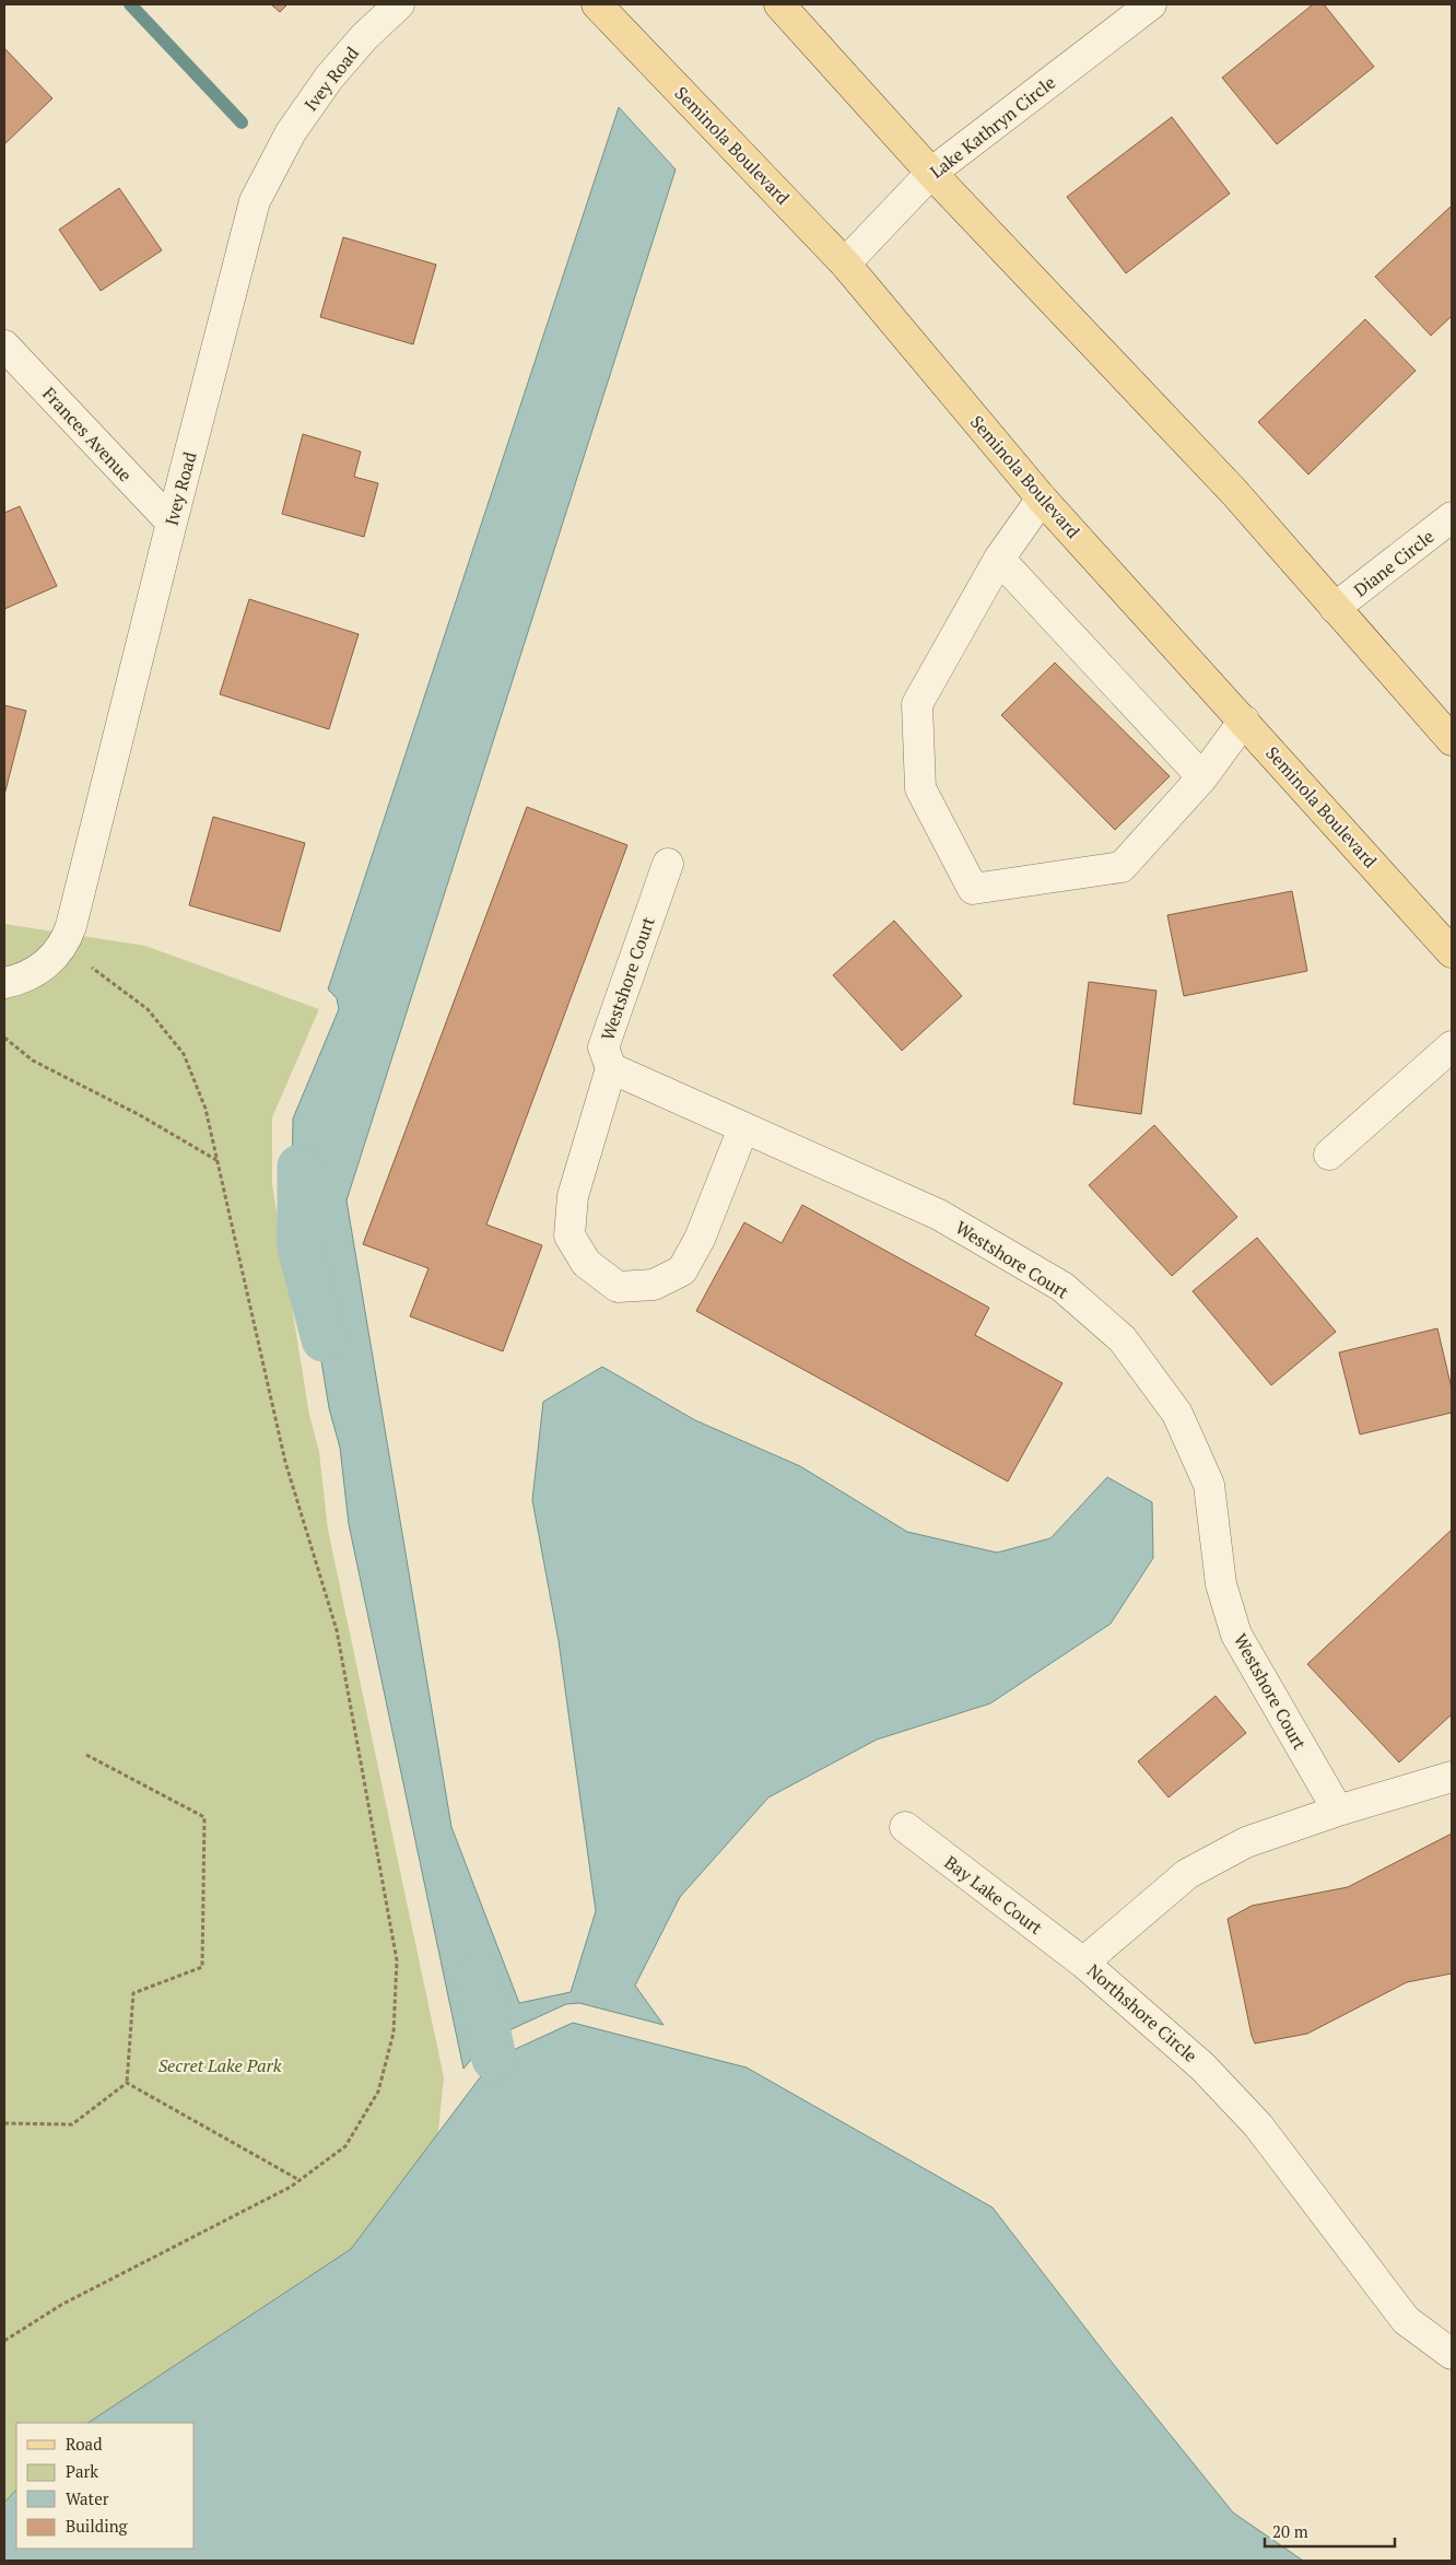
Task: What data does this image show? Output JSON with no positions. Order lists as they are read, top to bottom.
{
  "streets": {
    "main road": ["Seminola Boulevard"],
    "street": [
      "Ivey Road",
      "Lake Kathryn Circle",
      "Frances Avenue",
      "Diane Circle",
      "Westshore Court",
      "Bay Lake Court",
      "Northshore Circle"
    ]
  },
  "crossings": [
    ["Ivey Road", "Frances Avenue"],
    ["Lake Kathryn Circle", "Seminola Boulevard"],
    ["Westshore Court", "Northshore Circle"],
    ["Bay Lake Court", "Northshore Circle"]
  ],
  "parks": ["Secret Lake Park"],
  "legend": [
    "Road",
    "Park",
    "Water",
    "Building"
  ],
  "scale_bar": "20 m"
}
